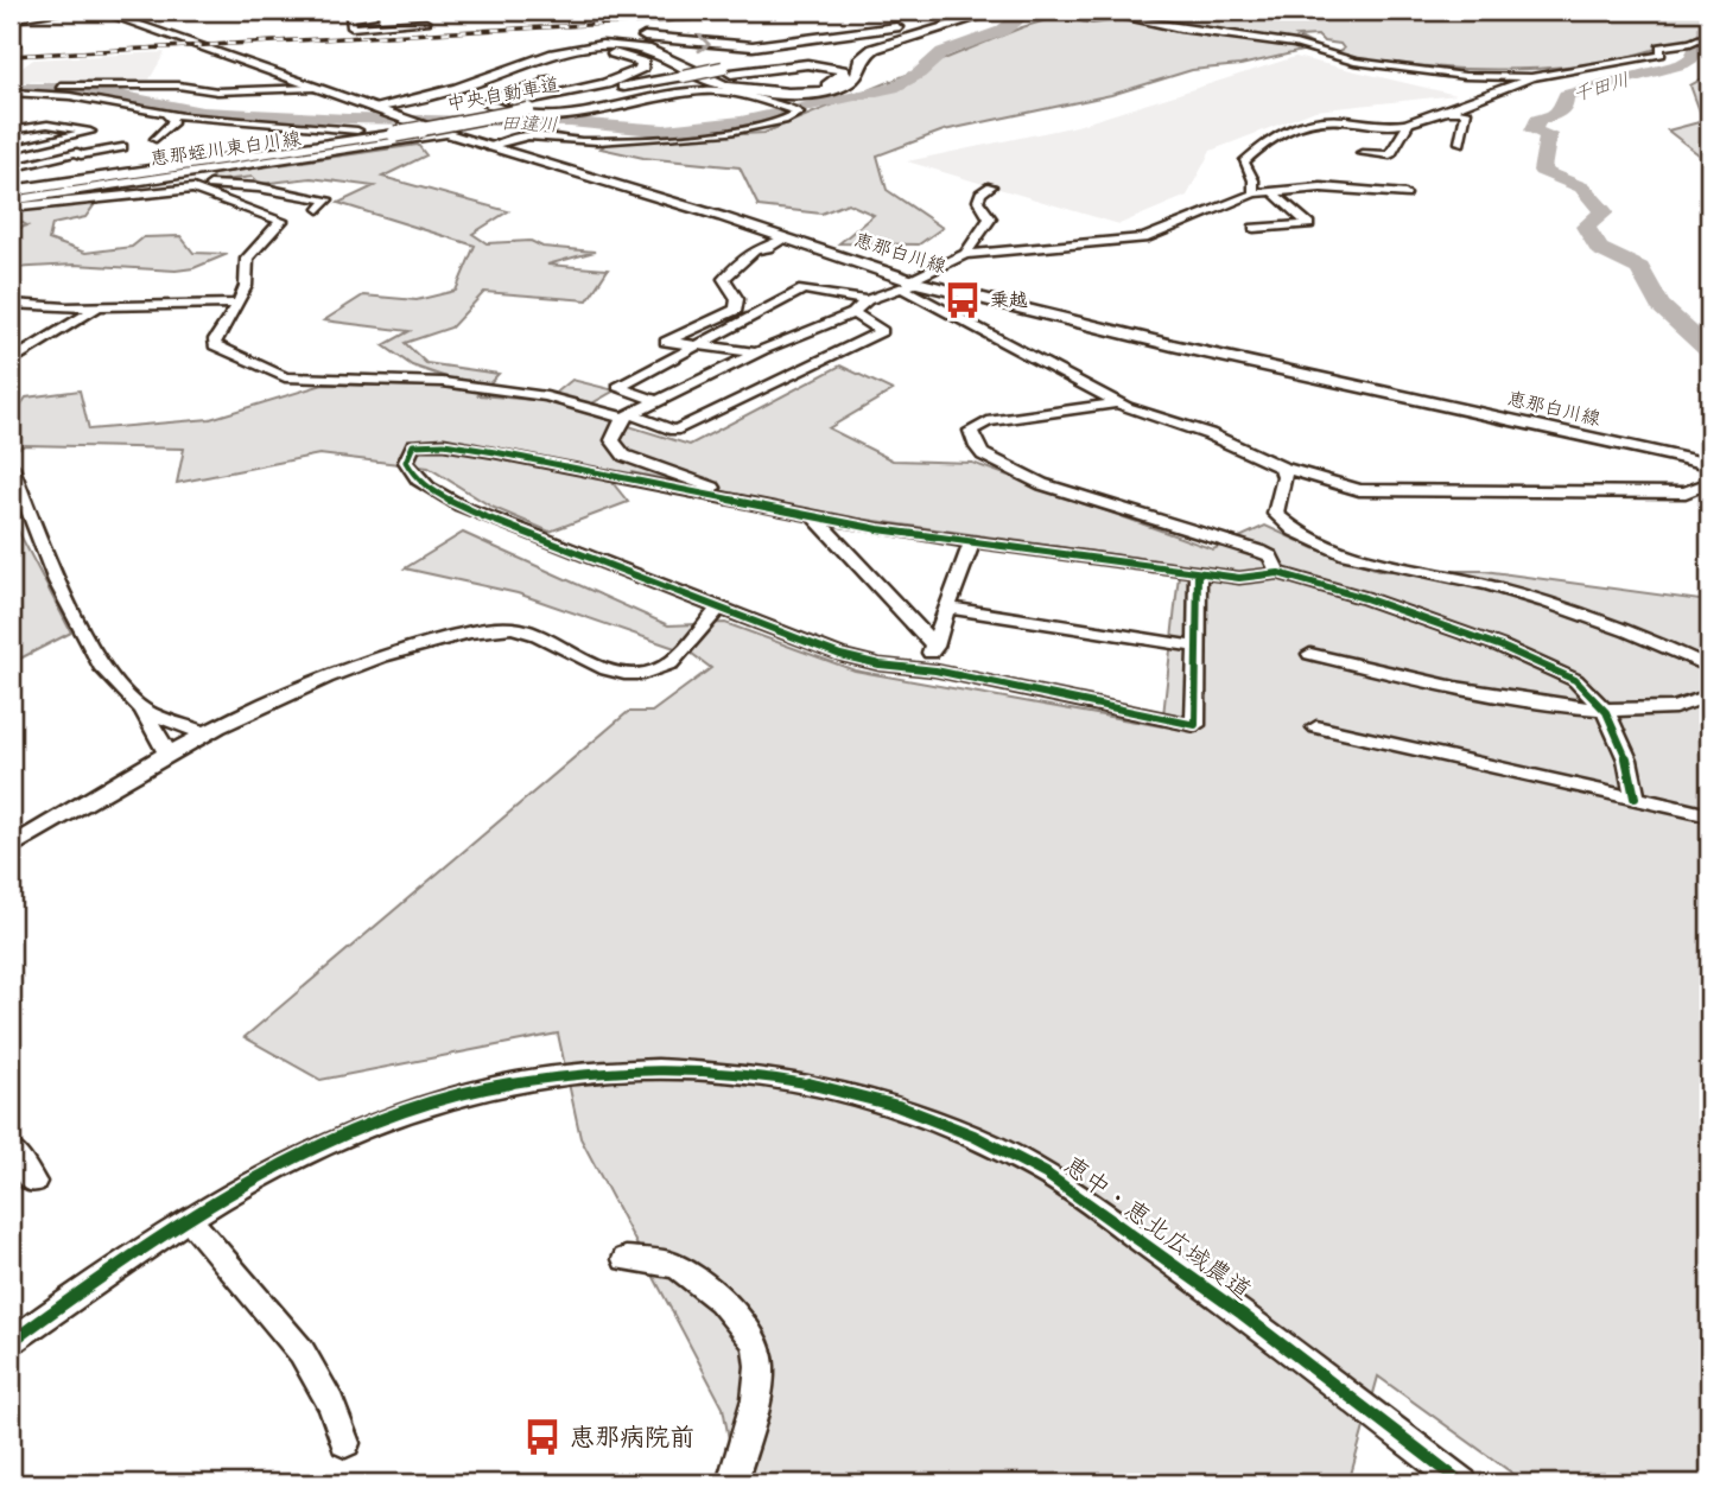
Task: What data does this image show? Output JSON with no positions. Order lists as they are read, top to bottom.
{
  "streets": {
    "highway": ["中央自動車道"],
    "main road": ["恵那蛭川東白川線", "恵那白川線"],
    "street": ["恵中・恵北広域農道"]
  },
  "crossings": [
    ["中央自動車道", "恵那蛭川東白川線"],
    ["中央自動車道", "恵那白川線"],
    ["恵那蛭川東白川線", "恵那白川線"]
  ],
  "water": ["千田川", "田違川"],
  "places": {
    "bus stop": ["乗越", "恵那病院前"]
  }
}
